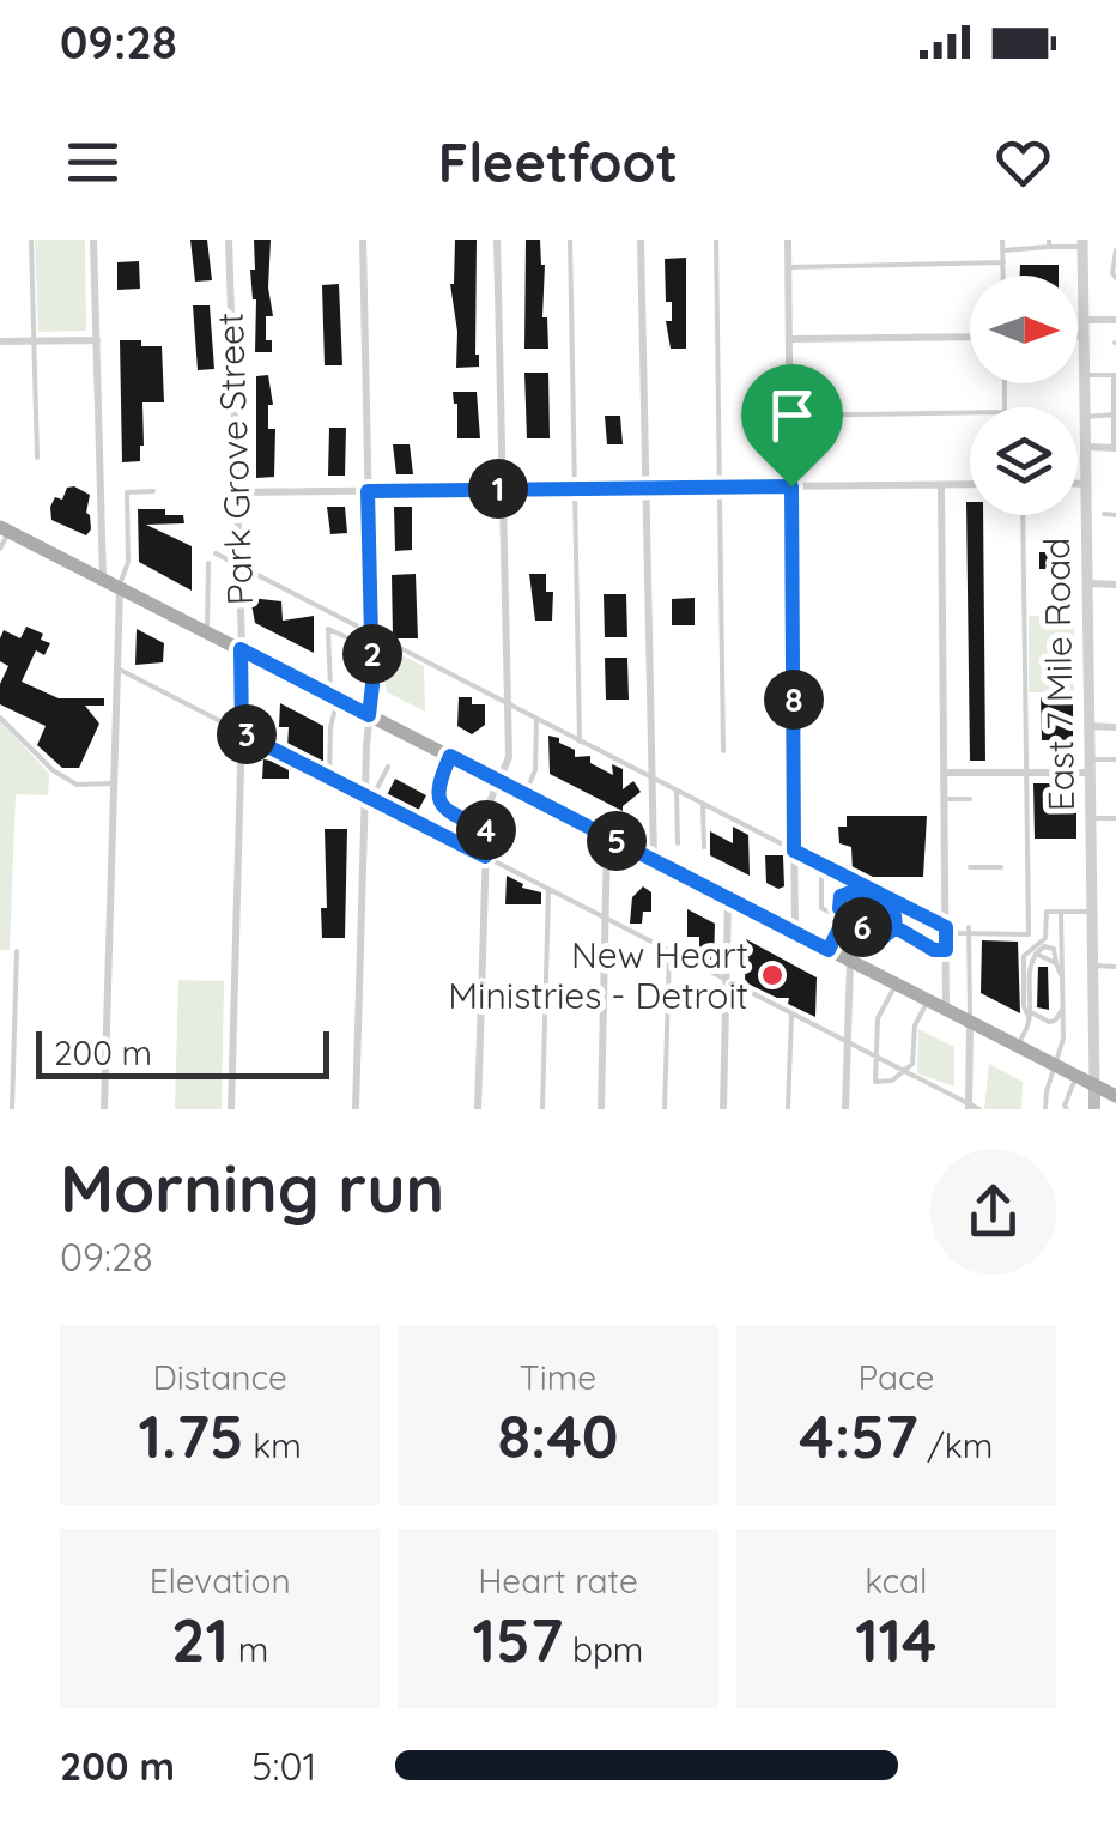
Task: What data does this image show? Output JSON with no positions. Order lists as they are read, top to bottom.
{
  "streets": {
    "main road": ["East 7 Mile Road"],
    "street": ["Park Grove Street"]
  },
  "places": ["New Heart Ministries - Detroit"],
  "scale_bar": "200 m",
  "north": "right",
  "page": {
    "status": "09:28",
    "header": "Fleetfoot",
    "pins": [
      "1",
      "2",
      "8",
      "3",
      "4",
      "5",
      "6"
    ],
    "scale": "200 m",
    "heading": ["Morning run", "09:28"],
    "stats": [
      ["Distance", "1.75 km"],
      ["Time", "8:40"],
      ["Pace", "4:57 /km"],
      ["Elevation", "21 m"],
      ["Heart rate", "157 bpm"],
      ["kcal", "114"]
    ],
    "list": [
      {
        "name": "200 m",
        "note": "5:01"
      }
    ]
  }
}
